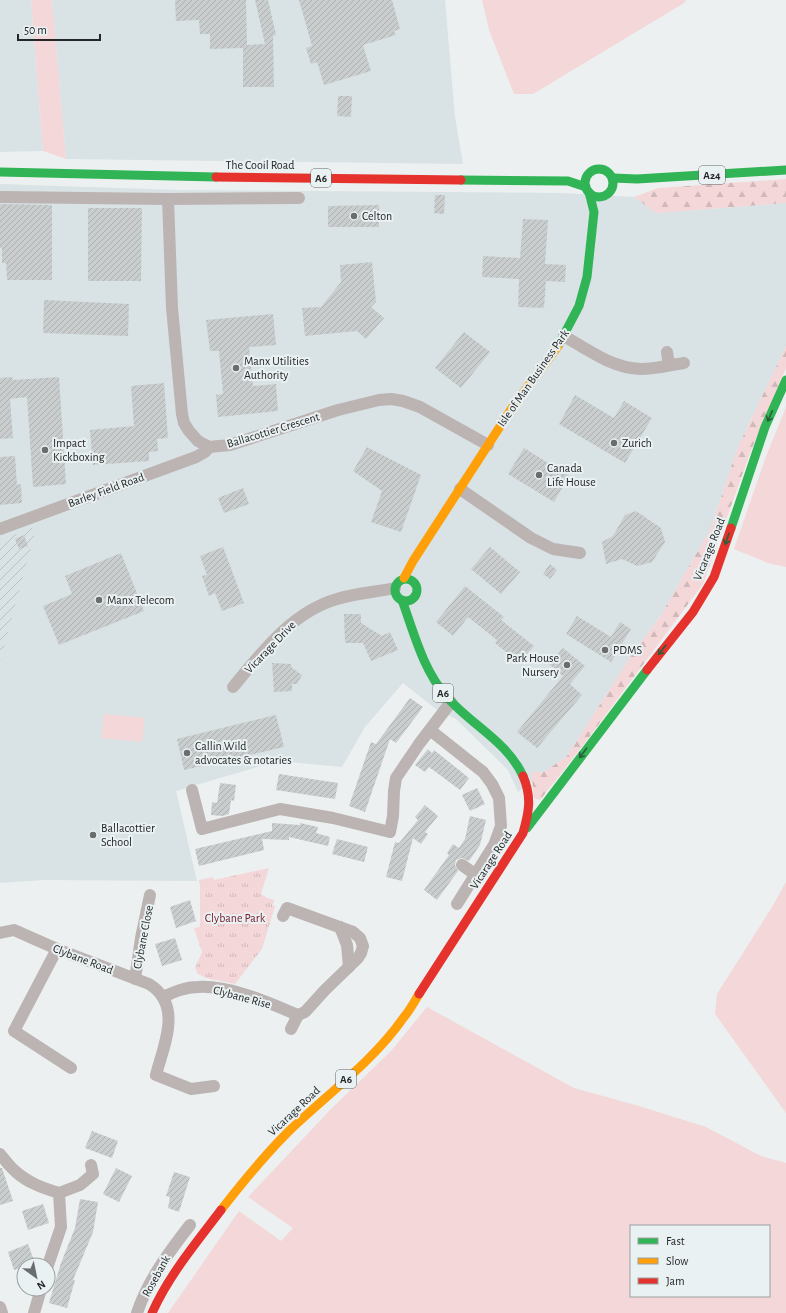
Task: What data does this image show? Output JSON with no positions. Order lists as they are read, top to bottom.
{
  "streets": {
    "main road": [
      "The Cooil Road",
      "A24",
      "A6",
      "Isle of Man Business Park",
      "Vicarage Road"
    ],
    "street": [
      "Ballacottier Crescent",
      "Barley Field Road",
      "Vicarage Drive",
      "Clybane Close",
      "Clybane Road",
      "Clybane Rise",
      "Rosebank"
    ]
  },
  "crossings": [
    ["The Cooil Road", "A24"],
    ["The Cooil Road", "Isle of Man Business Park"],
    ["A24", "Isle of Man Business Park"],
    ["A6", "Isle of Man Business Park"],
    ["A6", "Vicarage Road"],
    ["A6", "Vicarage Drive"],
    ["Isle of Man Business Park", "Ballacottier Crescent"],
    ["Isle of Man Business Park", "Vicarage Drive"],
    ["Ballacottier Crescent", "Barley Field Road"],
    ["Clybane Close", "Clybane Road"],
    ["Clybane Road", "Clybane Rise"]
  ],
  "one_way": ["Vicarage Road"],
  "parks": ["Clybane Park"],
  "places": [
    "Celton",
    "Manx Utilities Authority",
    "Zurich",
    "Impact Kickboxing",
    "Canada Life House",
    "Manx Telecom",
    "PDMS",
    "Park House Nursery",
    "Callin Wild advocates & notaries",
    "Ballacottier School"
  ],
  "legend": ["Fast", "Slow", "Jam"],
  "scale_bar": "50 m",
  "north": "bottom right"
}
